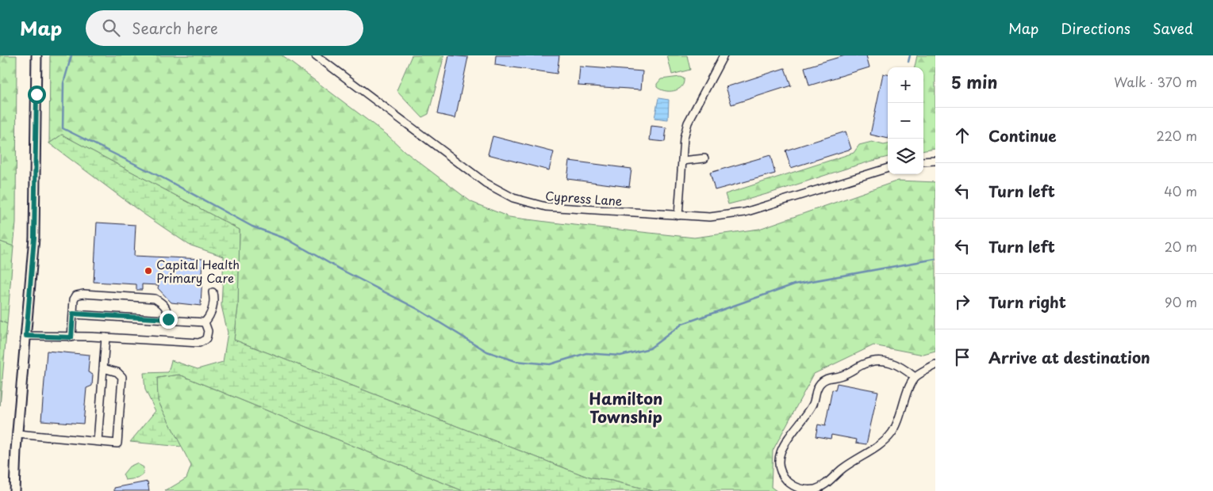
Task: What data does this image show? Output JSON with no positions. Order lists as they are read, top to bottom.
{
  "streets": {
    "street": ["Cypress Lane"]
  },
  "districts": ["Hamilton Township"],
  "places": ["Capital Health Primary Care"],
  "page": {
    "header": "Map",
    "search": "Search here",
    "nav": ["Map", "Directions", "Saved"],
    "heading": ["5 min", "Walk · 370 m"],
    "map_buttons": ["+", "−"],
    "list": [
      ["Continue", "220 m"],
      ["Turn left", "40 m"],
      ["Turn left", "20 m"],
      ["Turn right", "90 m"],
      "Arrive at destination"
    ]
  }
}
